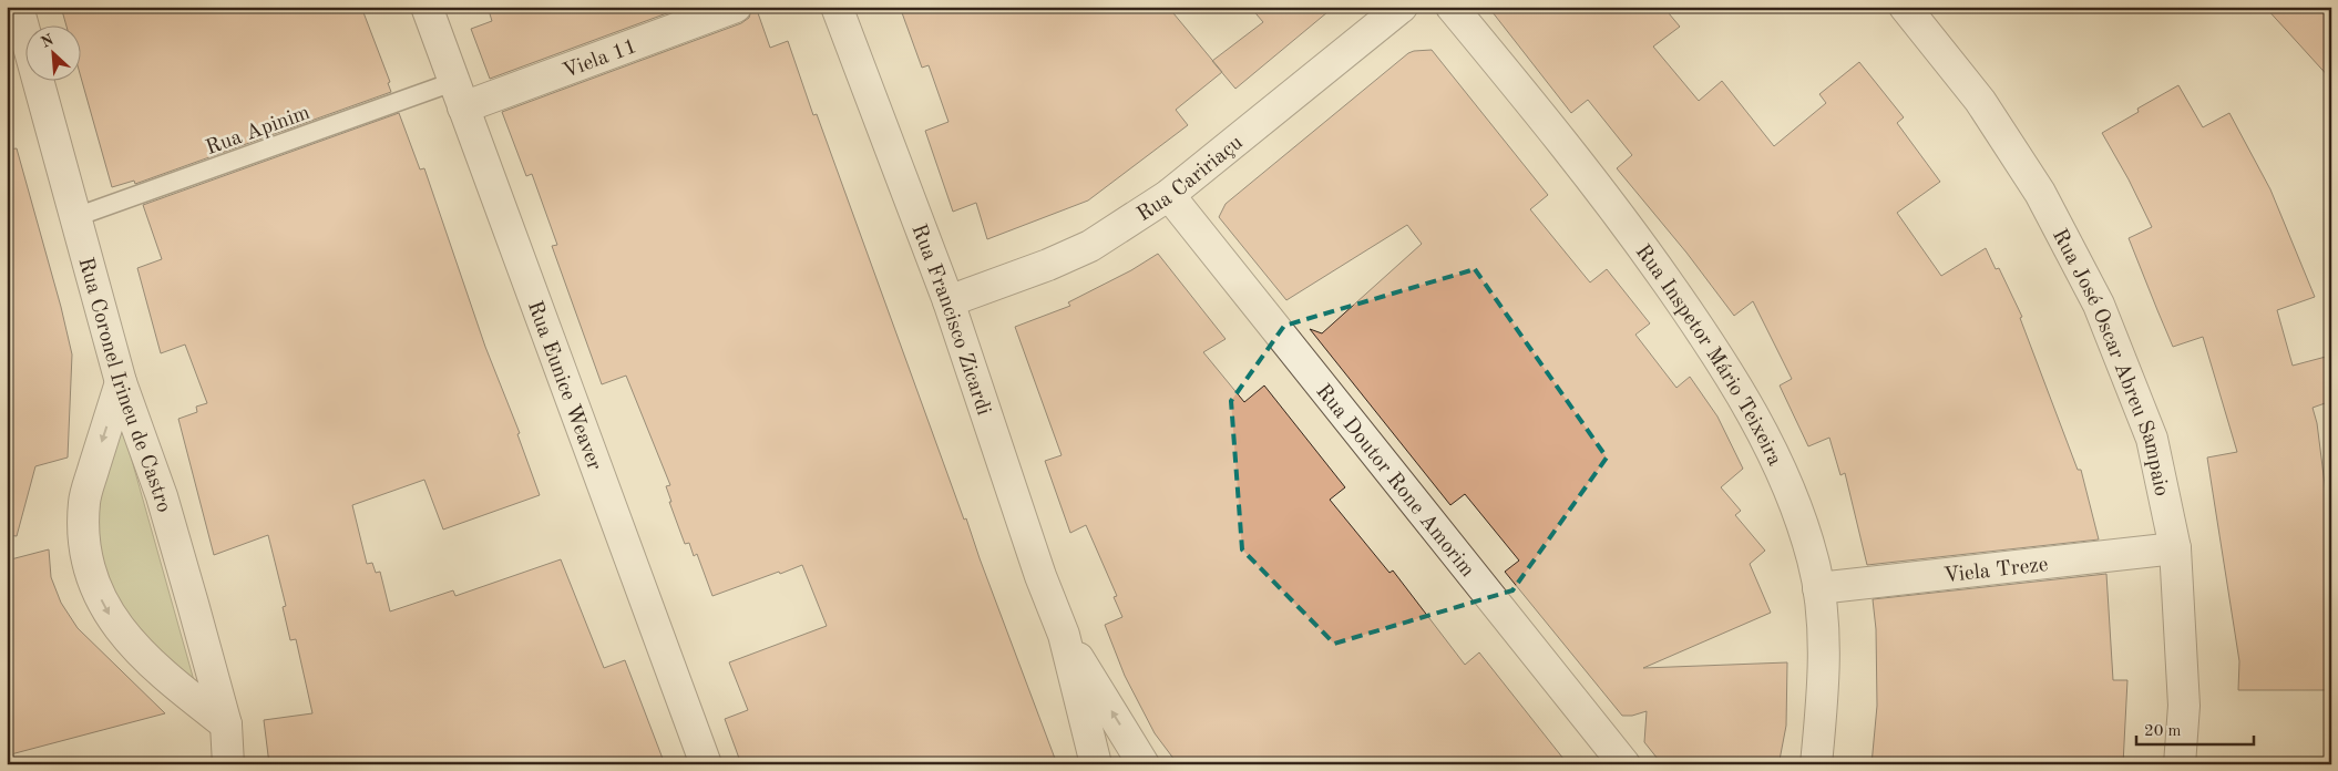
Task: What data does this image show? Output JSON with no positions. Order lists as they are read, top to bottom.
{
  "streets": {
    "street": [
      "Viela 11",
      "Rua Caririaçu",
      "Rua Francisco Zicardi",
      "Rua Inspetor Mário Teixeira",
      "Rua José Oscar Abreu Sampaio",
      "Rua Coronel Irineu de Castro",
      "Rua Eunice Weaver",
      "Rua Doutor Rone Amorim",
      "Viela Treze"
    ],
    "lane": ["Rua Apinim"]
  },
  "crossings": [
    ["Viela 11", "Rua Apinim"],
    ["Viela 11", "Rua Eunice Weaver"],
    ["Rua Apinim", "Rua Coronel Irineu de Castro"],
    ["Rua Apinim", "Rua Eunice Weaver"],
    ["Rua Caririaçu", "Rua Francisco Zicardi"],
    ["Rua Caririaçu", "Rua Doutor Rone Amorim"],
    ["Rua Inspetor Mário Teixeira", "Viela Treze"],
    ["Rua José Oscar Abreu Sampaio", "Viela Treze"]
  ],
  "scale_bar": "20 m",
  "north": "top left"
}
